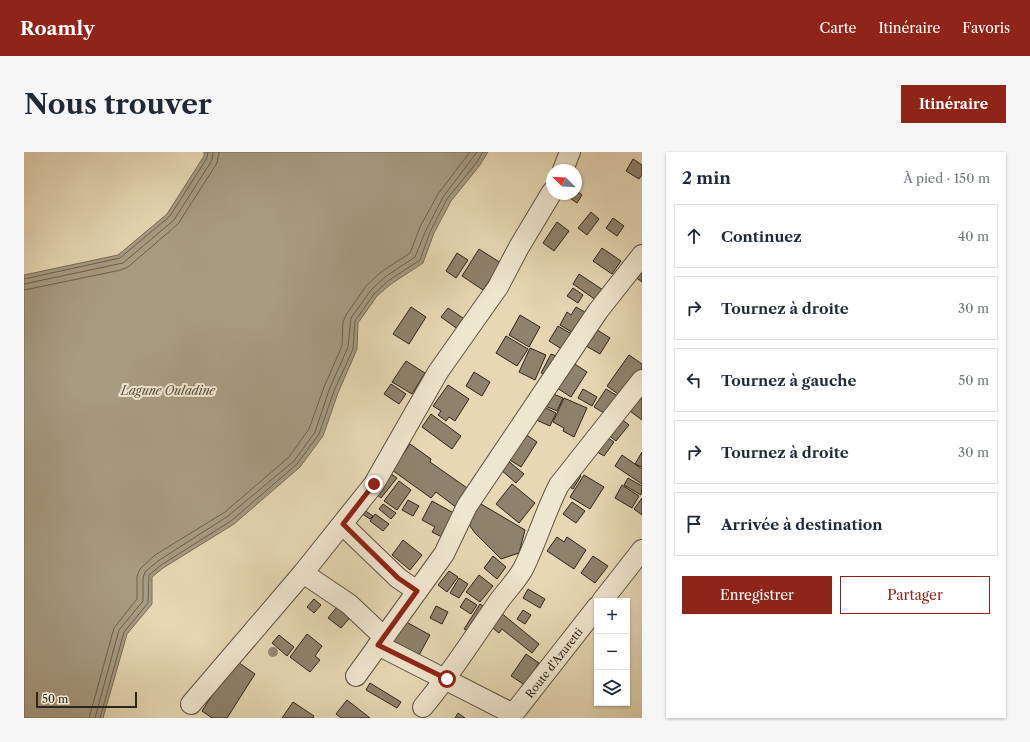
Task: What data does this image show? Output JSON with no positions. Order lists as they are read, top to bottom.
{
  "streets": {
    "street": ["Route d'Azuretti"]
  },
  "water": ["Lagune Ouladine"],
  "scale_bar": "50 m",
  "north": "top left",
  "page": {
    "header": "Roamly",
    "nav": ["Carte", "Itinéraire", "Favoris"],
    "buttons": [
      "Itinéraire",
      ["Enregistrer", "Partager"]
    ],
    "title": "Nous trouver",
    "heading": ["2 min", "À pied · 150 m"],
    "list": [
      ["Continuez", "40 m"],
      ["Tournez à droite", "30 m"],
      ["Tournez à gauche", "50 m"],
      ["Tournez à droite", "30 m"],
      "Arrivée à destination"
    ],
    "map_buttons": ["+", "−"],
    "scale": "50 m"
  }
}
